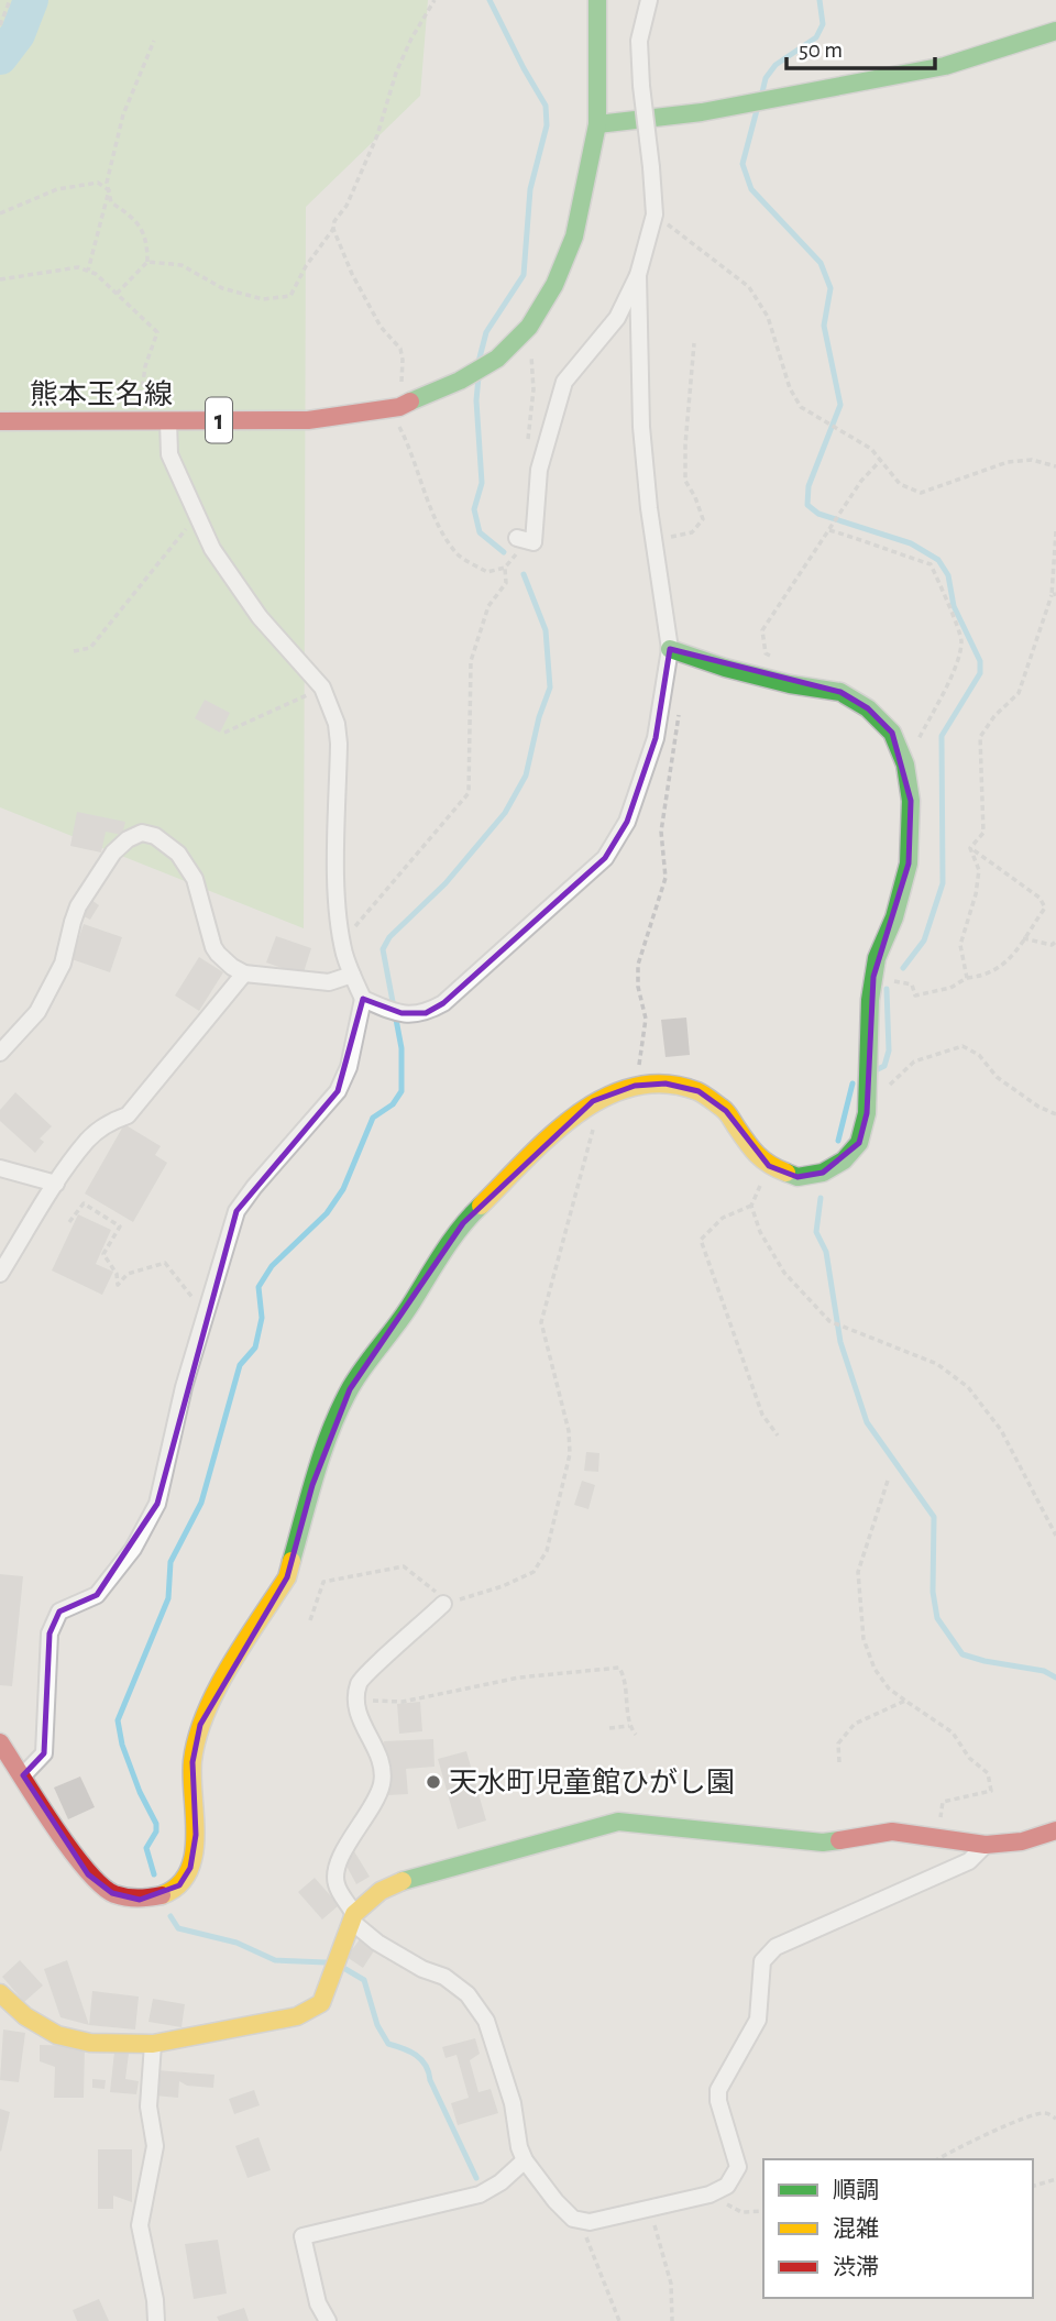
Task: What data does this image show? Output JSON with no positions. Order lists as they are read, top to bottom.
{
  "streets": {
    "street": ["熊本玉名線", "1"]
  },
  "places": ["天水町児童館ひがし園"],
  "legend": ["順調", "混雑", "渋滞"],
  "scale_bar": "50 m"
}
